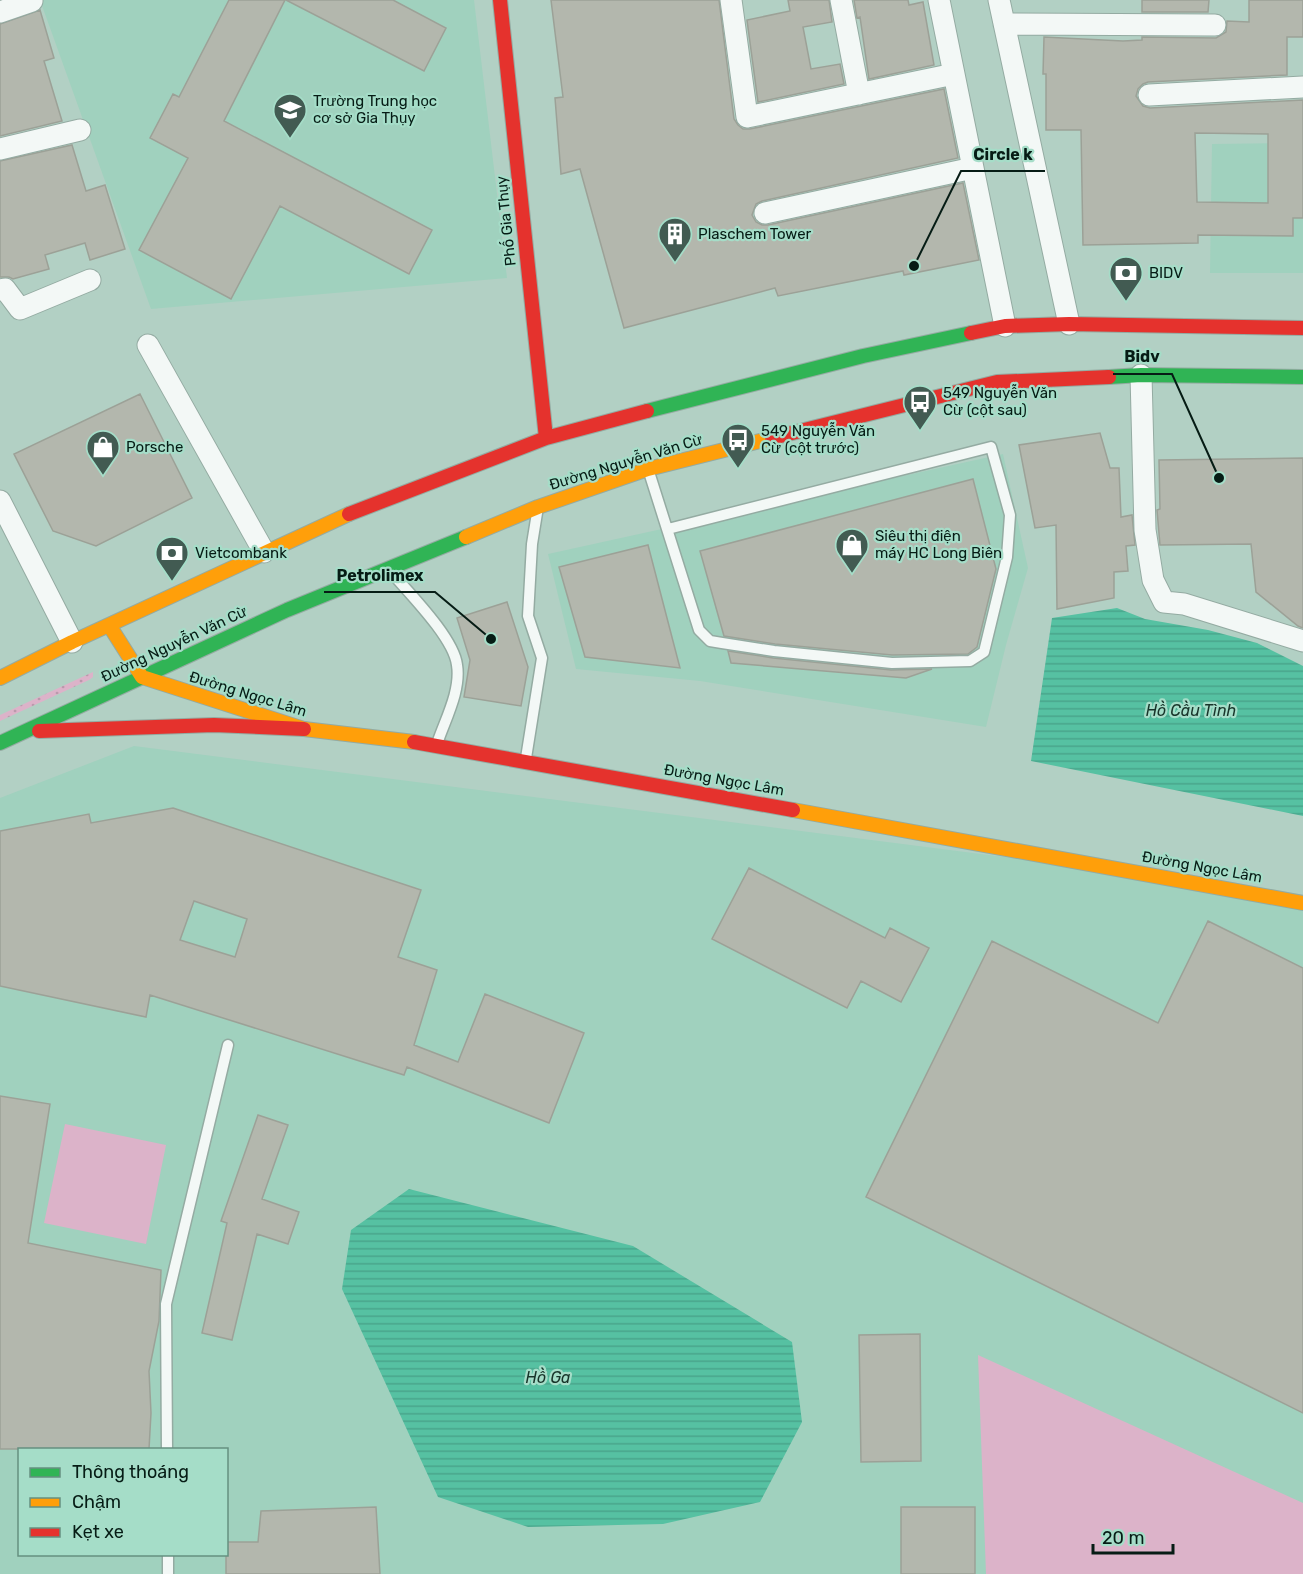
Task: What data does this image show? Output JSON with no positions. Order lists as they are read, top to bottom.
{
  "streets": {
    "main road": ["Phố Gia Thụy", "Đường Nguyễn Văn Cừ", "Đường Ngọc Lâm"]
  },
  "crossings": [
    ["Đường Nguyễn Văn Cừ", "Đường Ngọc Lâm"]
  ],
  "water": ["Hồ Cầu Tình", "Hồ Ga"],
  "places": {
    "school or university": ["Trường Trung học cơ sở Gia Thụy"],
    "building": ["Plaschem Tower"],
    "other": ["Circle k", "Bidv", "Petrolimex"],
    "bank": ["BIDV", "Vietcombank"],
    "bus stop": ["549 Nguyễn Văn Cừ (cột sau)", "549 Nguyễn Văn Cừ (cột trước)"],
    "shop": ["Porsche", "Siêu thị điện máy HC Long Biên"]
  },
  "legend": ["Thông thoáng", "Chậm", "Kẹt xe"],
  "scale_bar": "20 m"
}
